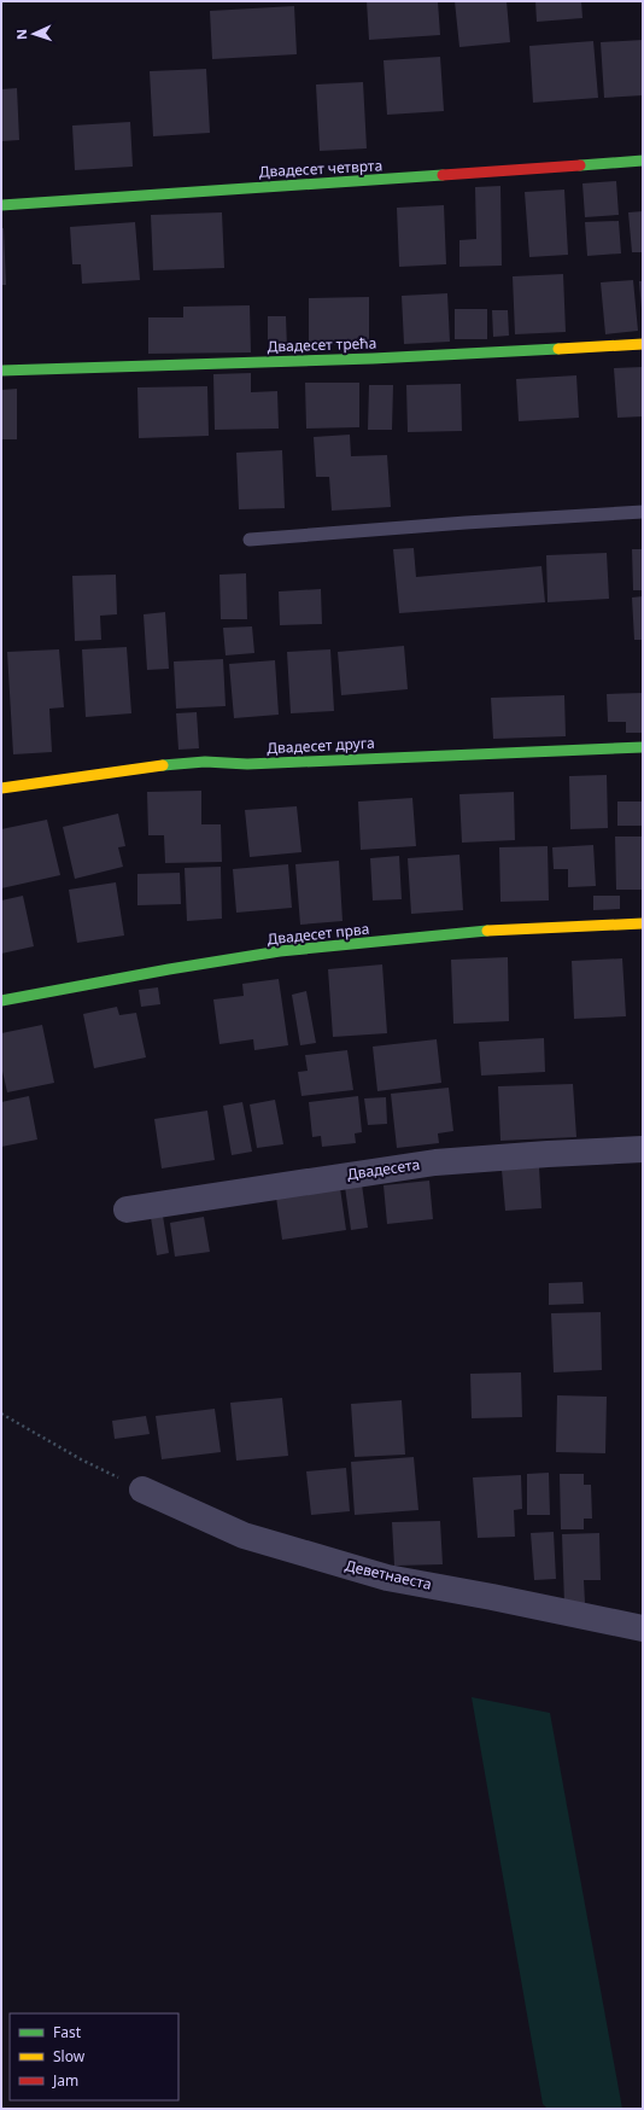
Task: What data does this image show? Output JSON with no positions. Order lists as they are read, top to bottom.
{
  "streets": {
    "street": [
      "Двадесет четврта",
      "Двадесет трећа",
      "Двадесет друга",
      "Двадесет прва",
      "Двадесета",
      "Деветнаеста"
    ]
  },
  "legend": ["Fast", "Slow", "Jam"],
  "north": "left"
}
